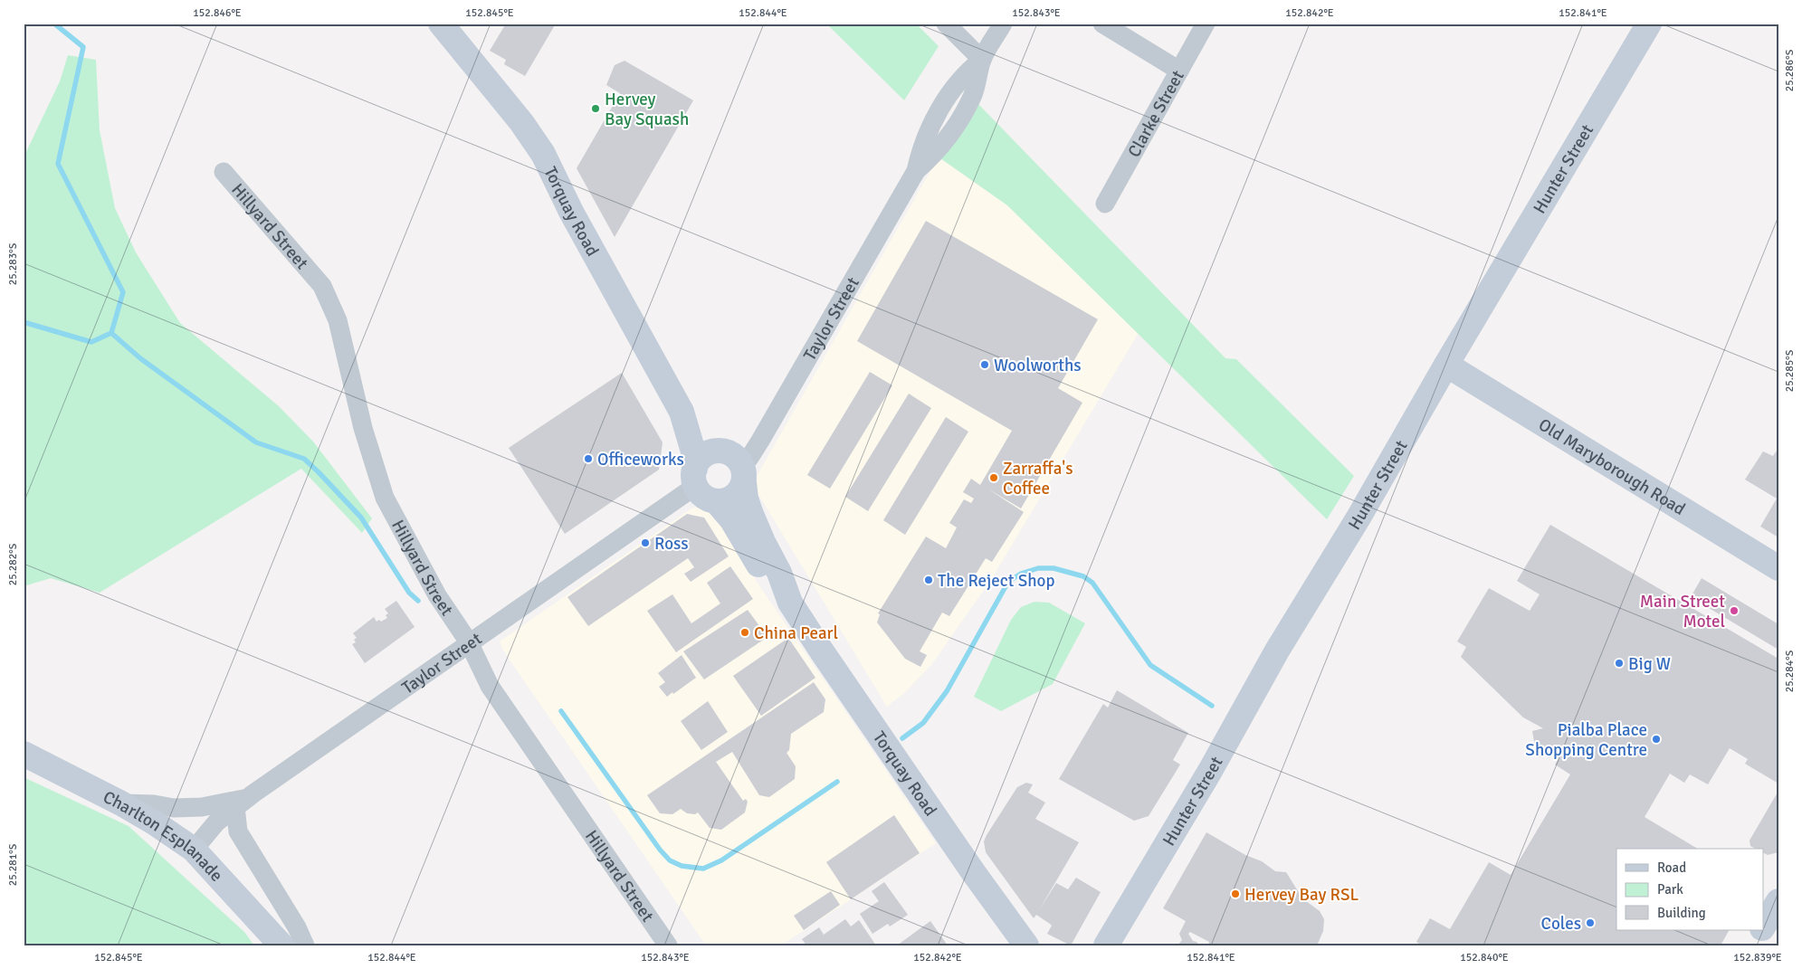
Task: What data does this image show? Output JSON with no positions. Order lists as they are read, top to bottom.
{
  "streets": {
    "street": [
      "Clarke Street",
      "Hunter Street",
      "Torquay Road",
      "Hillyard Street",
      "Taylor Street",
      "Old Maryborough Road",
      "Charlton Esplanade"
    ]
  },
  "crossings": [
    ["Hunter Street", "Old Maryborough Road"],
    ["Torquay Road", "Taylor Street"],
    ["Hillyard Street", "Taylor Street"],
    ["Taylor Street", "Charlton Esplanade"]
  ],
  "places": [
    "Hervey Bay Squash",
    "Woolworths",
    "Officeworks",
    "Zarraffa's Coffee",
    "Ross",
    "The Reject Shop",
    "Main Street Motel",
    "China Pearl",
    "Big W",
    "Pialba Place Shopping Centre",
    "Hervey Bay RSL",
    "Coles"
  ],
  "legend": ["Road", "Park", "Building"],
  "coordinates": [
    "152.846°E",
    "152.845°E",
    "152.844°E",
    "152.843°E",
    "152.842°E",
    "152.841°E",
    "25.286°S",
    "25.283°S",
    "25.285°S",
    "25.282°S",
    "25.284°S",
    "25.281°S",
    "152.840°E",
    "152.839°E"
  ]
}
